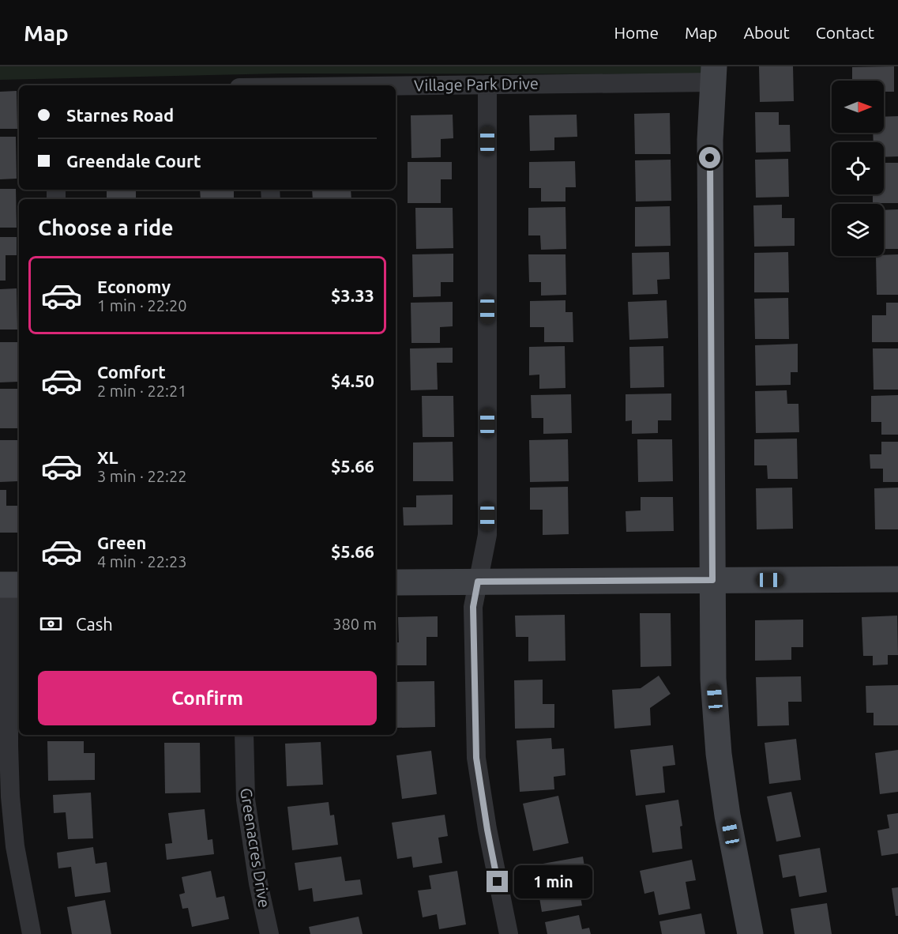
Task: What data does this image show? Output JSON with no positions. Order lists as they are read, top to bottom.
{
  "streets": {
    "street": ["Village Park Drive", "Greenacres Drive"]
  },
  "north": "right",
  "page": {
    "header": "Map",
    "nav": [
      "Home",
      "Map",
      "About",
      "Contact"
    ],
    "banner": ["Starnes Road", "Greendale Court"],
    "heading": "Choose a ride",
    "list": [
      {
        "name": "Economy",
        "note": "1 min · 22:20",
        "value": "$3.33"
      },
      {
        "name": "Comfort",
        "note": "2 min · 22:21",
        "value": "$4.50"
      },
      {
        "name": "XL",
        "note": "3 min · 22:22",
        "value": "$5.66"
      },
      {
        "name": "Green",
        "note": "4 min · 22:23",
        "value": "$5.66"
      }
    ],
    "pay": ["Cash", "380 m"],
    "buttons": "Confirm",
    "bubble": "1 min"
  }
}
